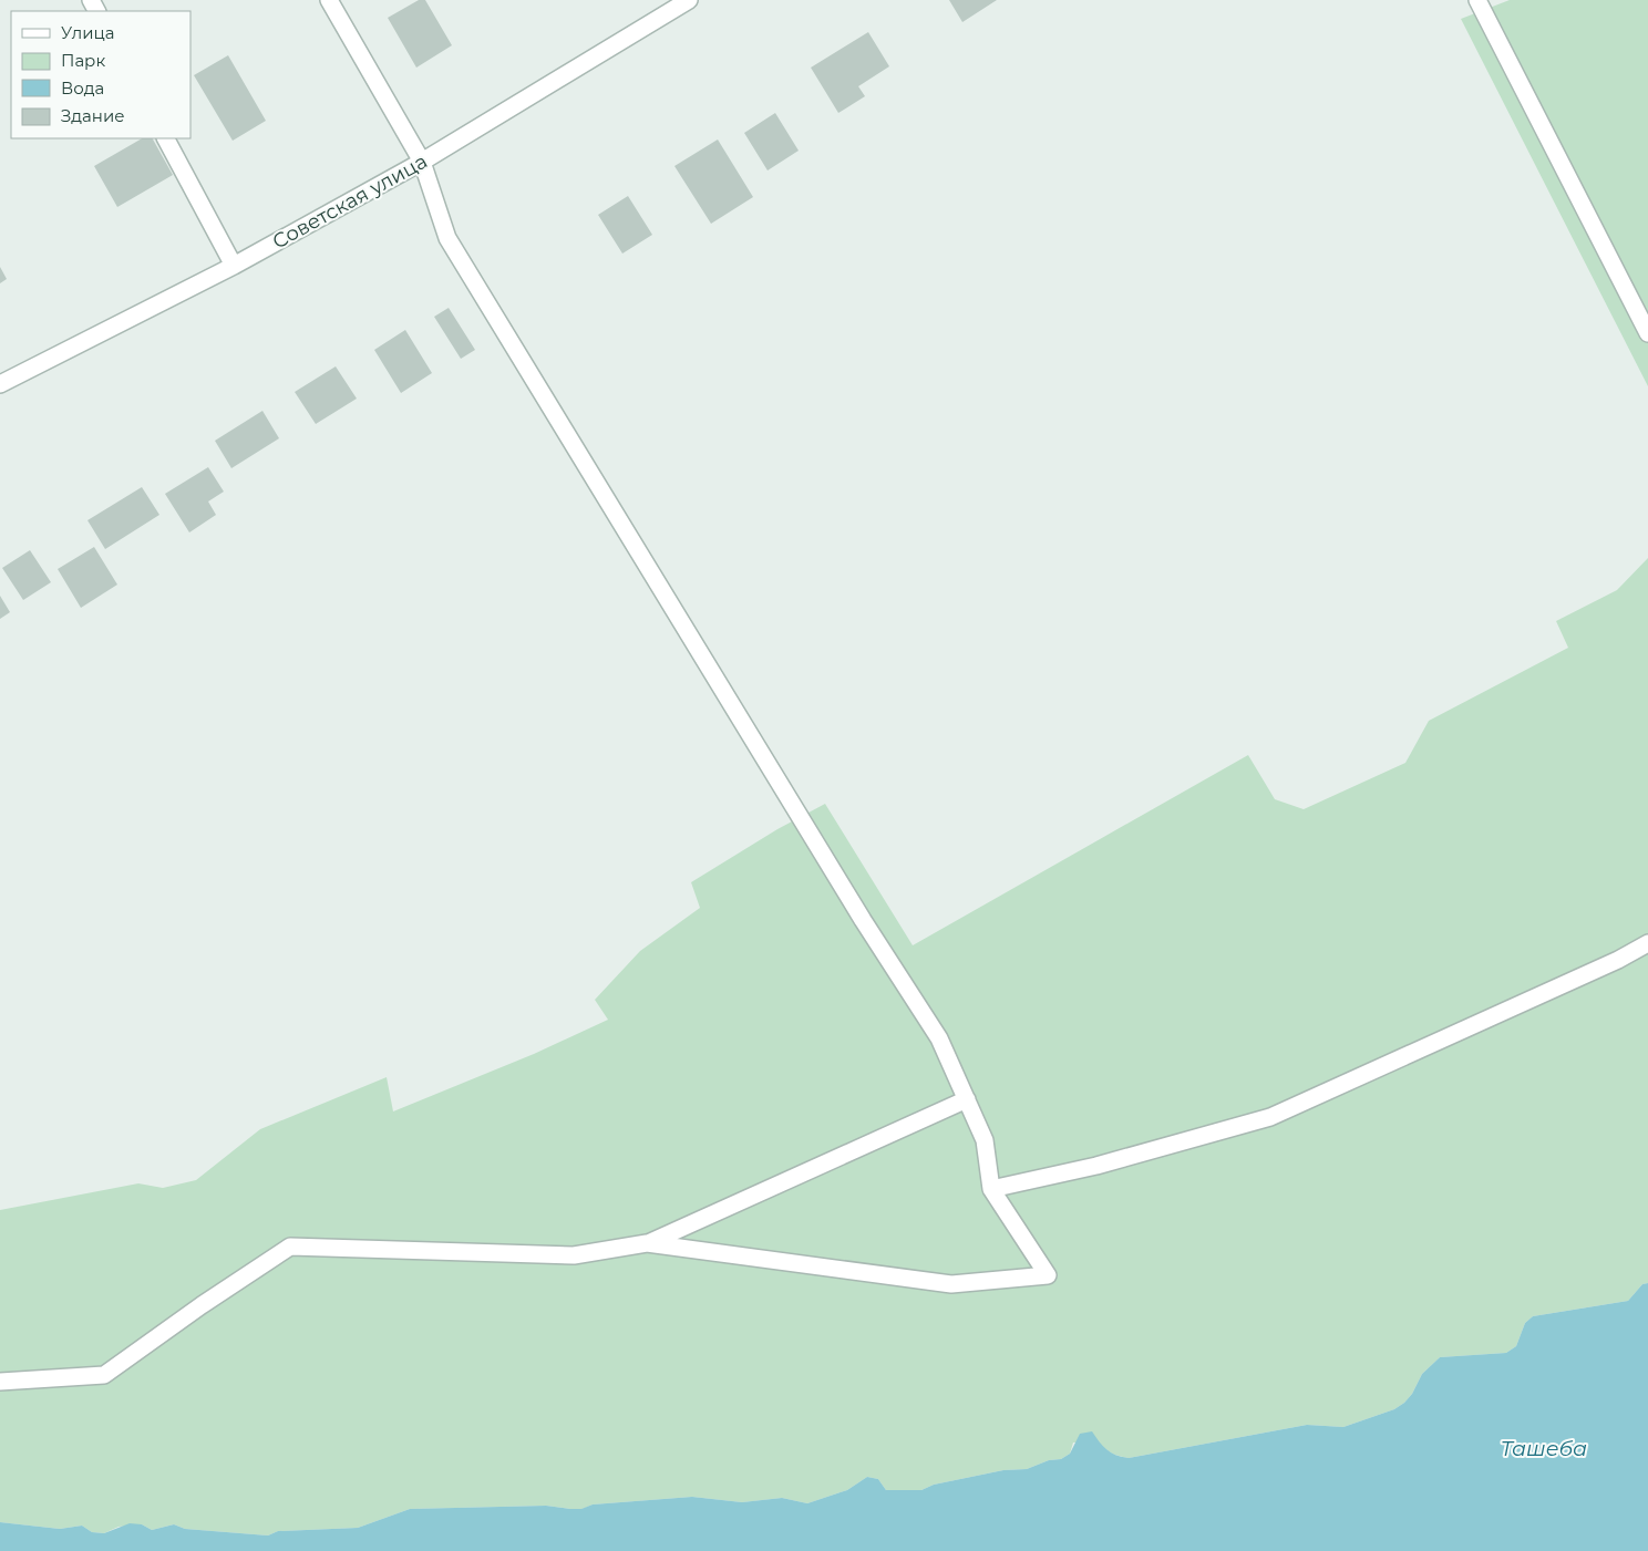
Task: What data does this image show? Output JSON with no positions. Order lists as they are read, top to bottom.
{
  "streets": {
    "street": ["Советская улица"]
  },
  "water": ["Ташеба"],
  "legend": [
    "Улица",
    "Парк",
    "Вода",
    "Здание"
  ]
}
